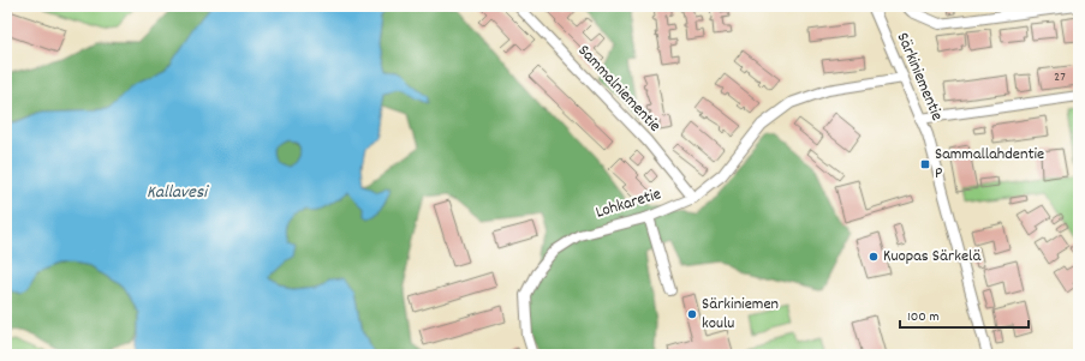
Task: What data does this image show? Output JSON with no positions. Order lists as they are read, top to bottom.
{
  "streets": {
    "street": ["Särkiniementie", "Sammalniementie", "Lohkaretie"]
  },
  "crossings": [
    ["Särkiniementie", "Lohkaretie"],
    ["Sammalniementie", "Lohkaretie"]
  ],
  "water": ["Kallavesi"],
  "places": {
    "transit": ["Sammallahdentie P"],
    "other": ["Kuopas Särkelä", "Särkiniemen koulu"]
  },
  "house_numbers": ["27"],
  "scale_bar": "100 m"
}
